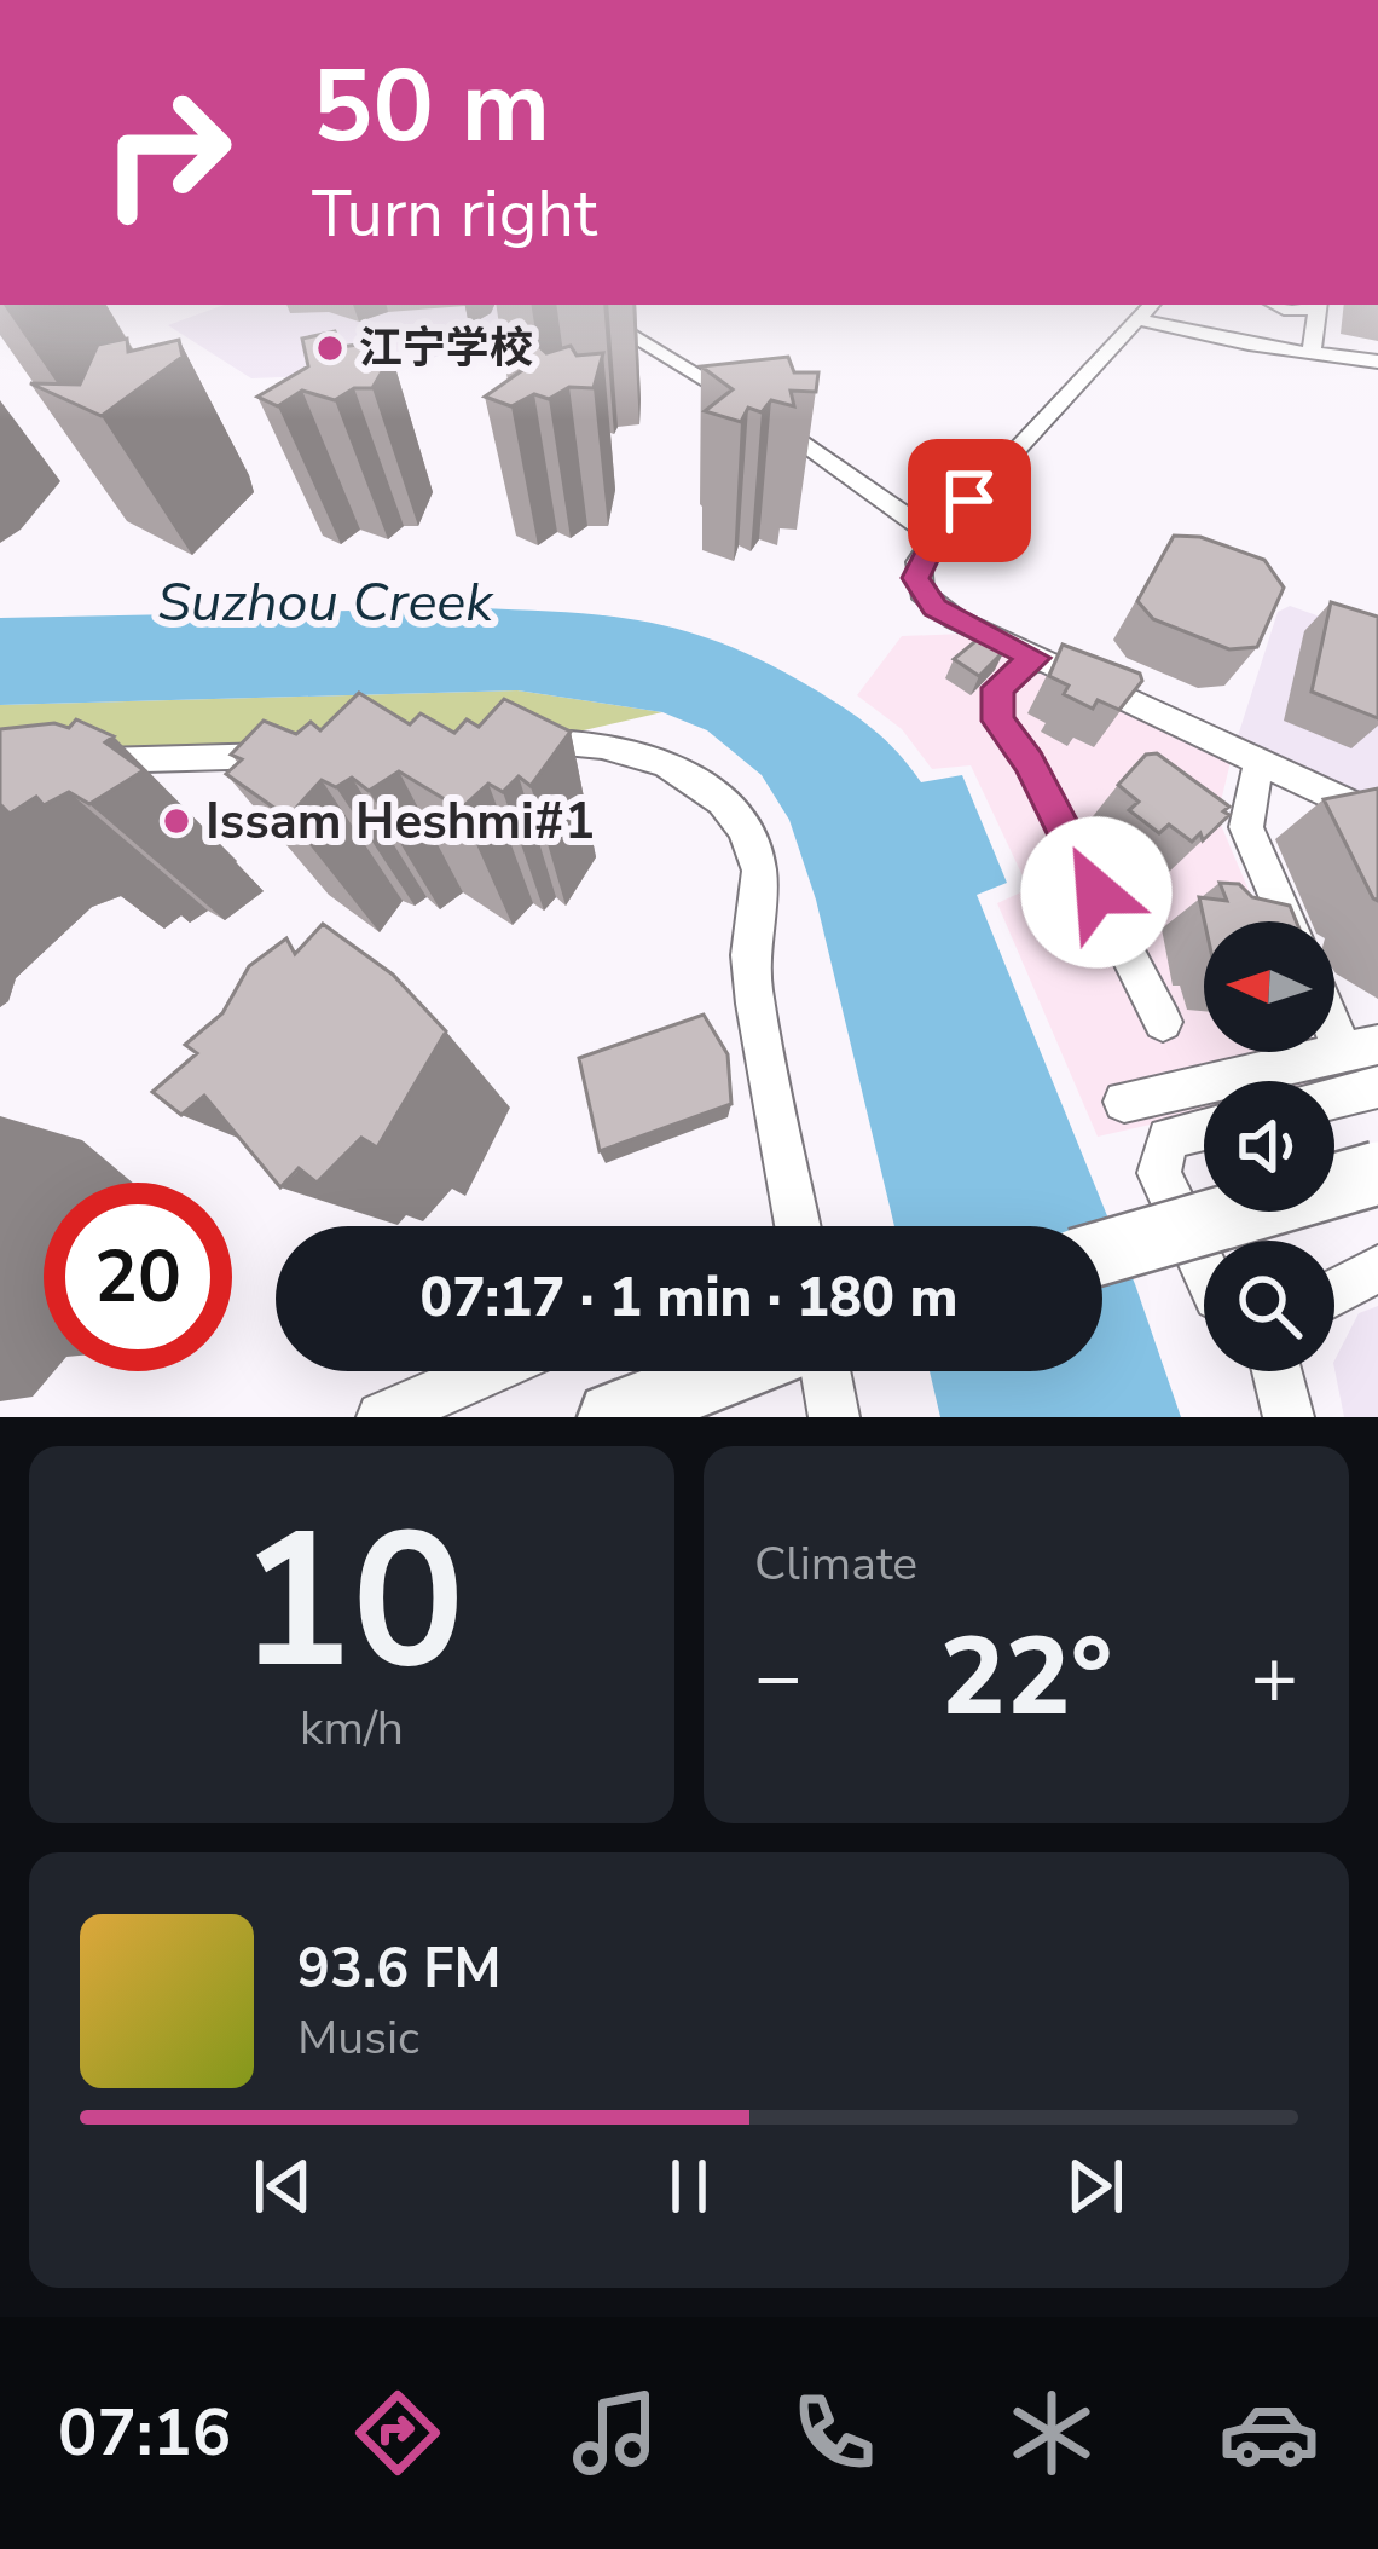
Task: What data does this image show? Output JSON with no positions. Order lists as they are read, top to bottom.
{
  "water": ["Suzhou Creek"],
  "places": ["江宁学校", "Issam Heshmi#1"],
  "north": "left",
  "page": {
    "turn": ["50 m", "Turn right"],
    "limit": "20",
    "trip": "07:17 · 1 min · 180 m",
    "tile": [
      ["10", "km/h"],
      "Climate"
    ],
    "heat": ["−", "22°", "+"],
    "song": ["93.6 FM", "Music"],
    "tabs": "07:16"
  }
}
